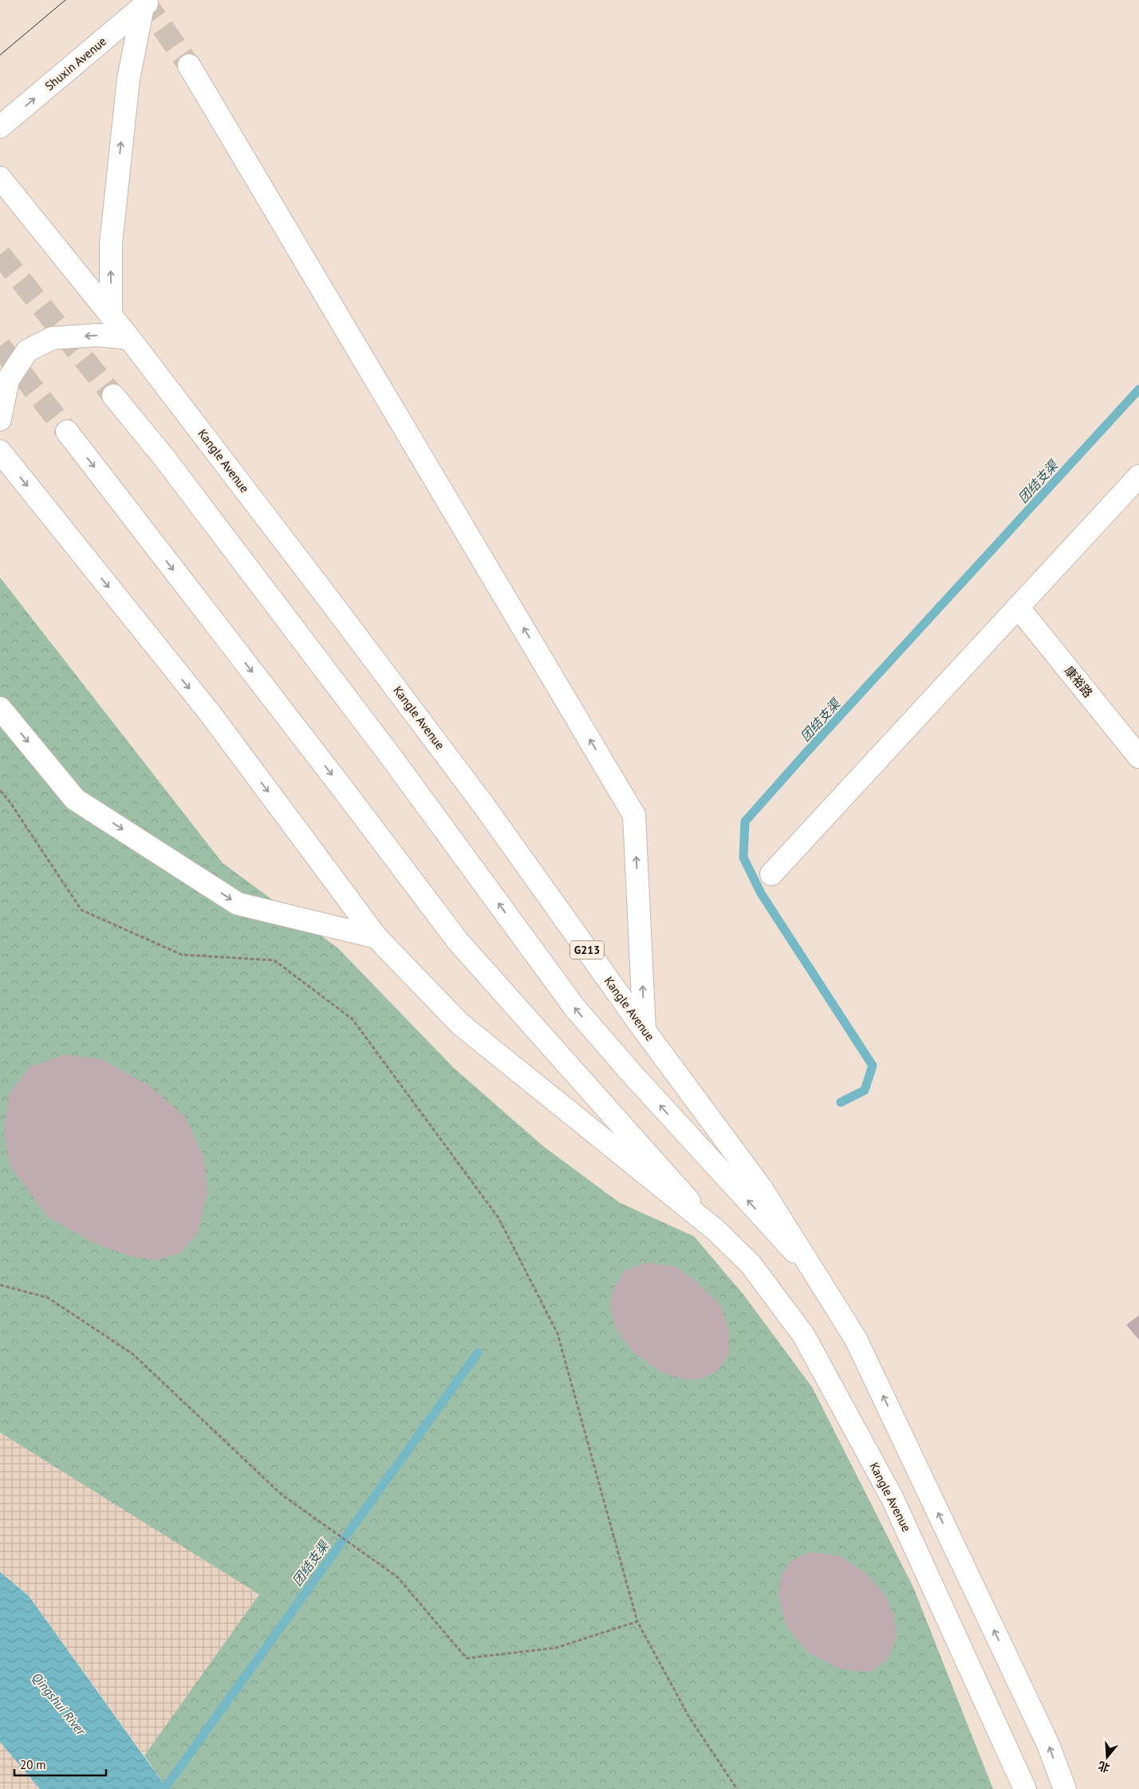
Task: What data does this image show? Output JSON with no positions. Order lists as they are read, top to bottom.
{
  "streets": {
    "main road": [
      "Shuxin Avenue",
      "Kangle Avenue",
      "康裕路",
      "G213"
    ]
  },
  "one_way": ["Shuxin Avenue"],
  "water": ["团结支渠", "Qingshui River"],
  "scale_bar": "20 m",
  "north": "bottom"
}
